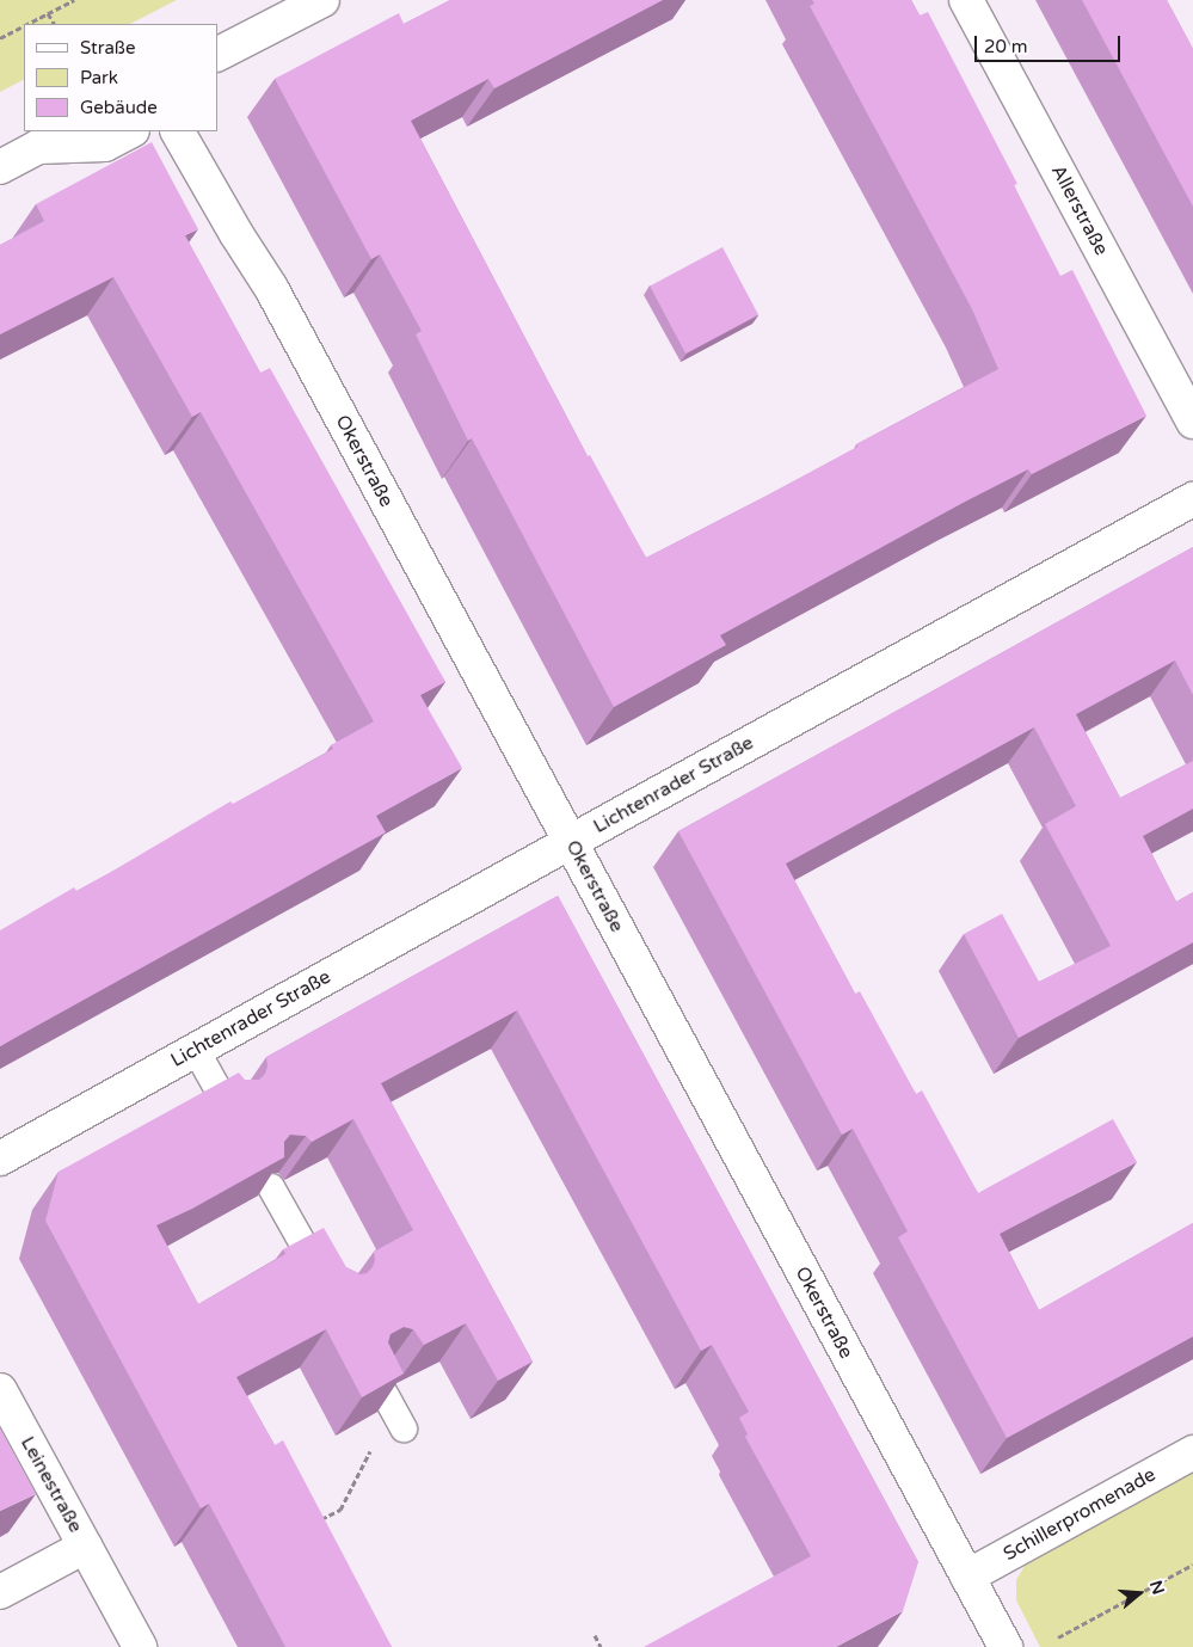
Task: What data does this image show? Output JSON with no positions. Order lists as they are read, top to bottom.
{
  "streets": {
    "street": [
      "Allerstraße",
      "Okerstraße",
      "Lichtenrader Straße",
      "Leinestraße",
      "Schillerpromenade"
    ]
  },
  "crossings": [
    ["Okerstraße", "Lichtenrader Straße"],
    ["Okerstraße", "Schillerpromenade"]
  ],
  "legend": ["Straße", "Park", "Gebäude"],
  "scale_bar": "20 m",
  "north": "right"
}
